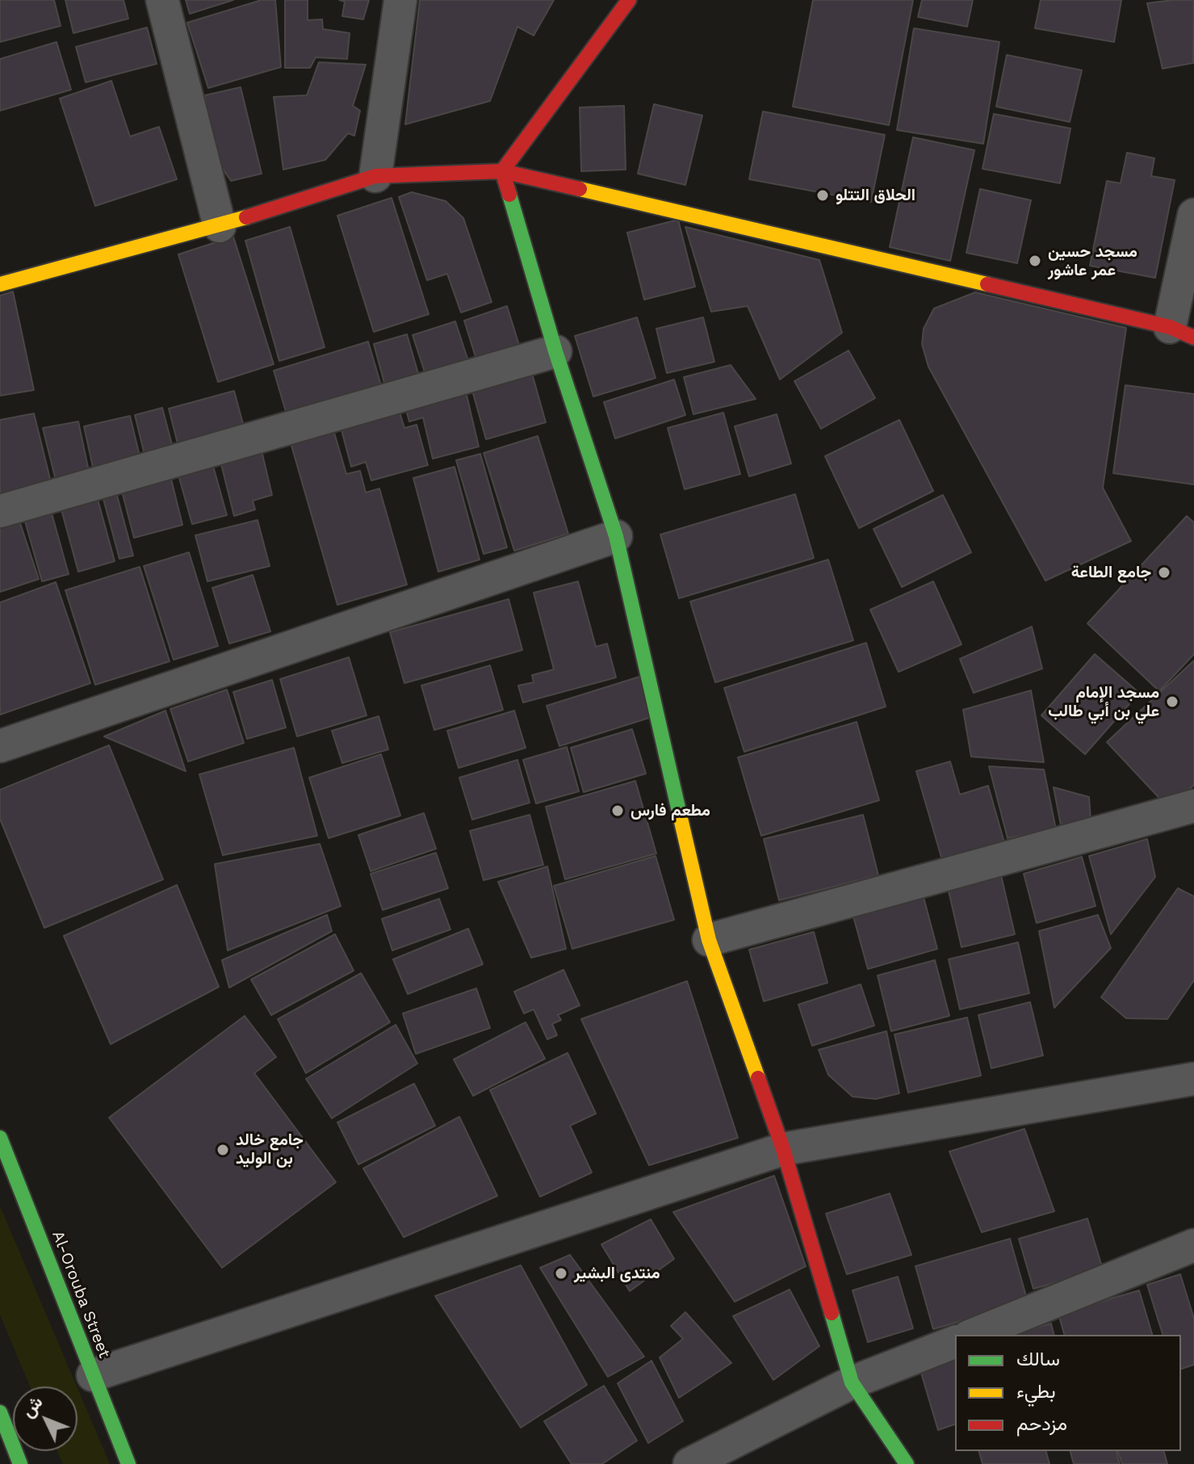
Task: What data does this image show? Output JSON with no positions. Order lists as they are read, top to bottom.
{
  "streets": {
    "street": ["Al-Orouba Street"]
  },
  "places": [
    "الحلاق التتلو",
    "مسجد حسين عمر عاشور",
    "جامع الطاعة",
    "مسجد الإمام علي بن أبي طالب",
    "مطعم فارس",
    "جامع خالد بن الوليد",
    "منتدى البشير"
  ],
  "legend": ["سالك", "بطيء", "مزدحم"],
  "north": "top left"
}
